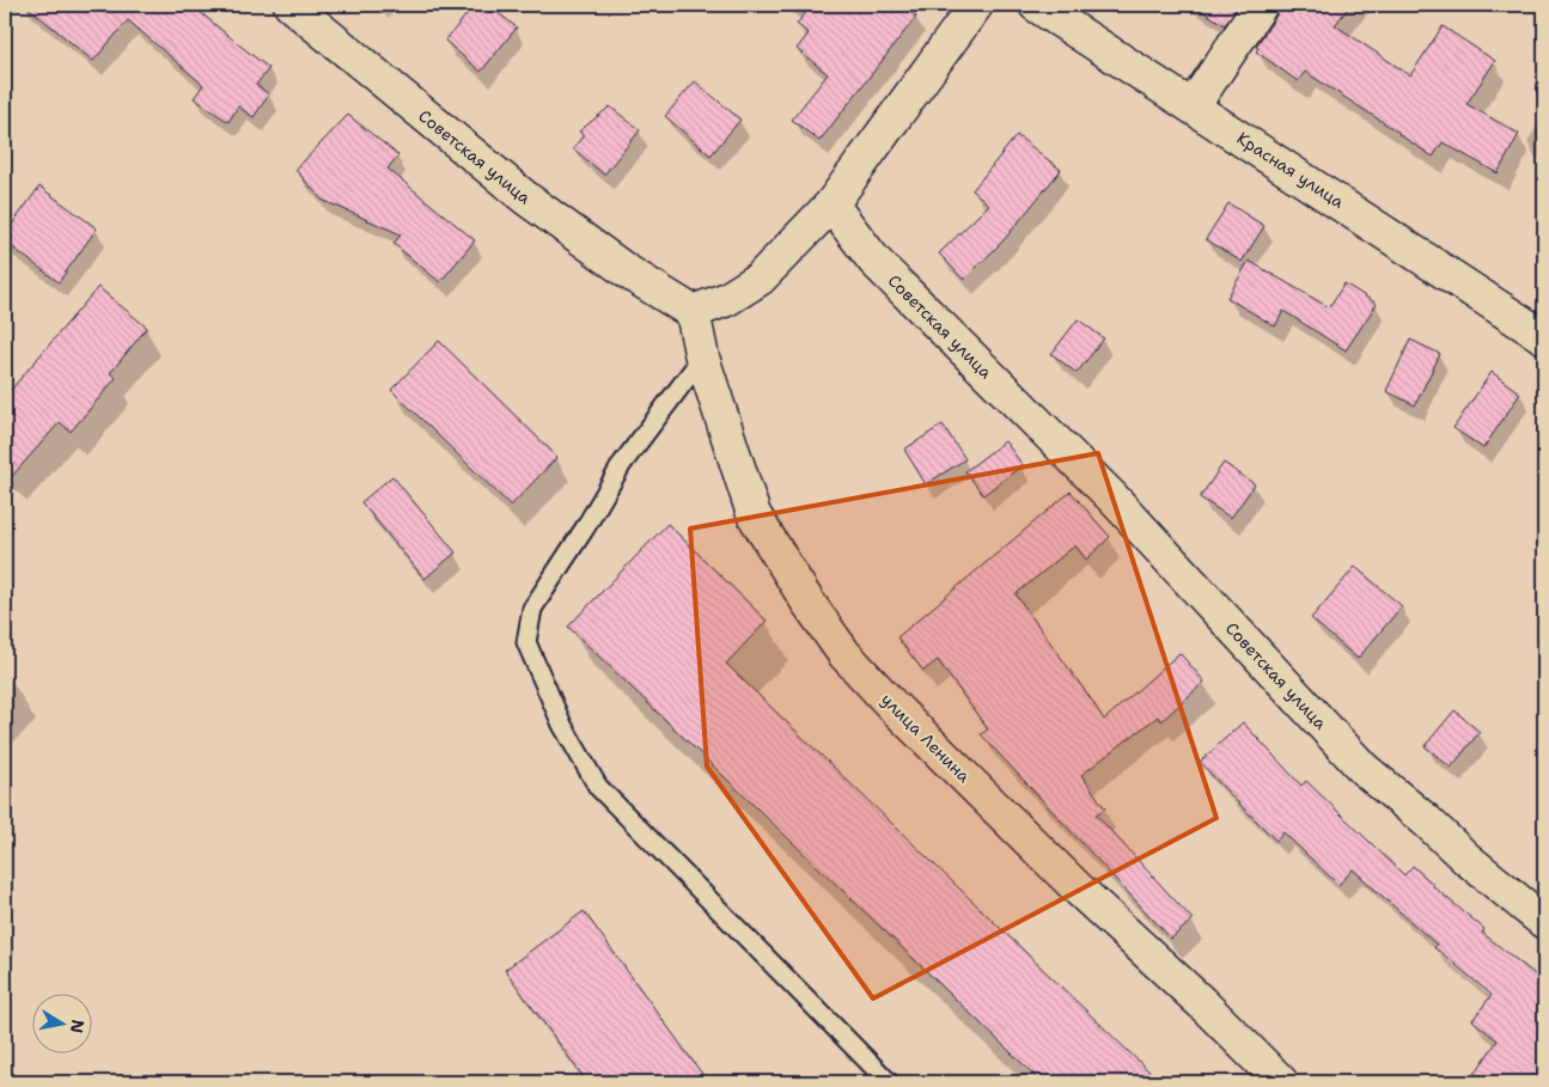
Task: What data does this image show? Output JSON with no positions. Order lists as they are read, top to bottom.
{
  "streets": {
    "street": ["Советская улица", "Красная улица", "улица Ленина"]
  },
  "crossings": [
    ["Советская улица", "улица Ленина"]
  ],
  "north": "right"
}
